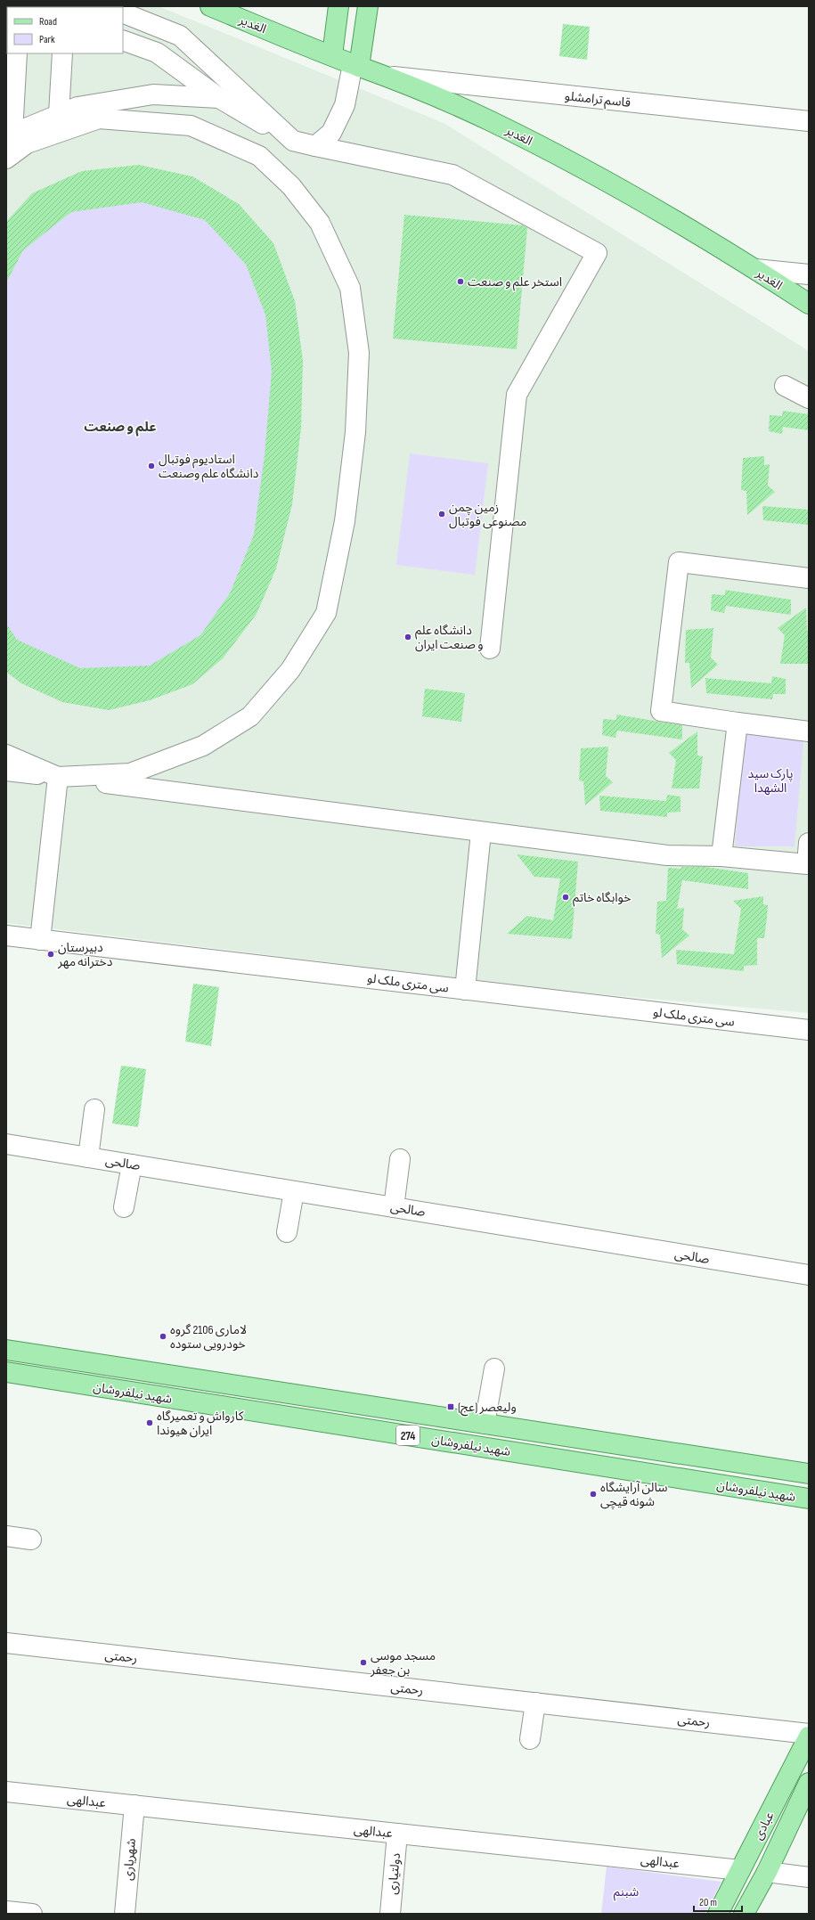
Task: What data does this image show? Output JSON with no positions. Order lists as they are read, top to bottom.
{
  "streets": {
    "main road": [
      "الغدیر",
      "شهید نیلفروشان",
      "274",
      "عبادی"
    ],
    "street": [
      "قاسم ترامشلو",
      "سی متری ملک لو",
      "صالحی",
      "رحمتی",
      "عبدالهی",
      "شهریاری",
      "دولتیاری"
    ]
  },
  "crossings": [
    ["الغدیر", "قاسم ترامشلو"],
    ["عبدالهی", "عبادی"],
    ["عبدالهی", "شهریاری"],
    ["عبدالهی", "دولتیاری"]
  ],
  "districts": ["علم و صنعت"],
  "parks": ["پارک سید الشهدا", "شبنم"],
  "places": {
    "other": [
      "استخر علم و صنعت",
      "استادیوم فوتبال دانشگاه علم وصنعت",
      "زمین چمن مصنوعی فوتبال",
      "دانشگاه علم و صنعت ایران",
      "خوابگاه خاتم",
      "دبیرستان دخترانه مهر",
      "لاماری 2106 گروه خودرویی ستوده",
      "کارواش و تعمیرگاه ایران هیوندا",
      "سالن آرایشگاه شونه قیچی",
      "مسجد موسی بن جعفر"
    ],
    "transit": ["ولیعصر (عج)"]
  },
  "legend": ["Road", "Park"],
  "scale_bar": "20 m"
}
